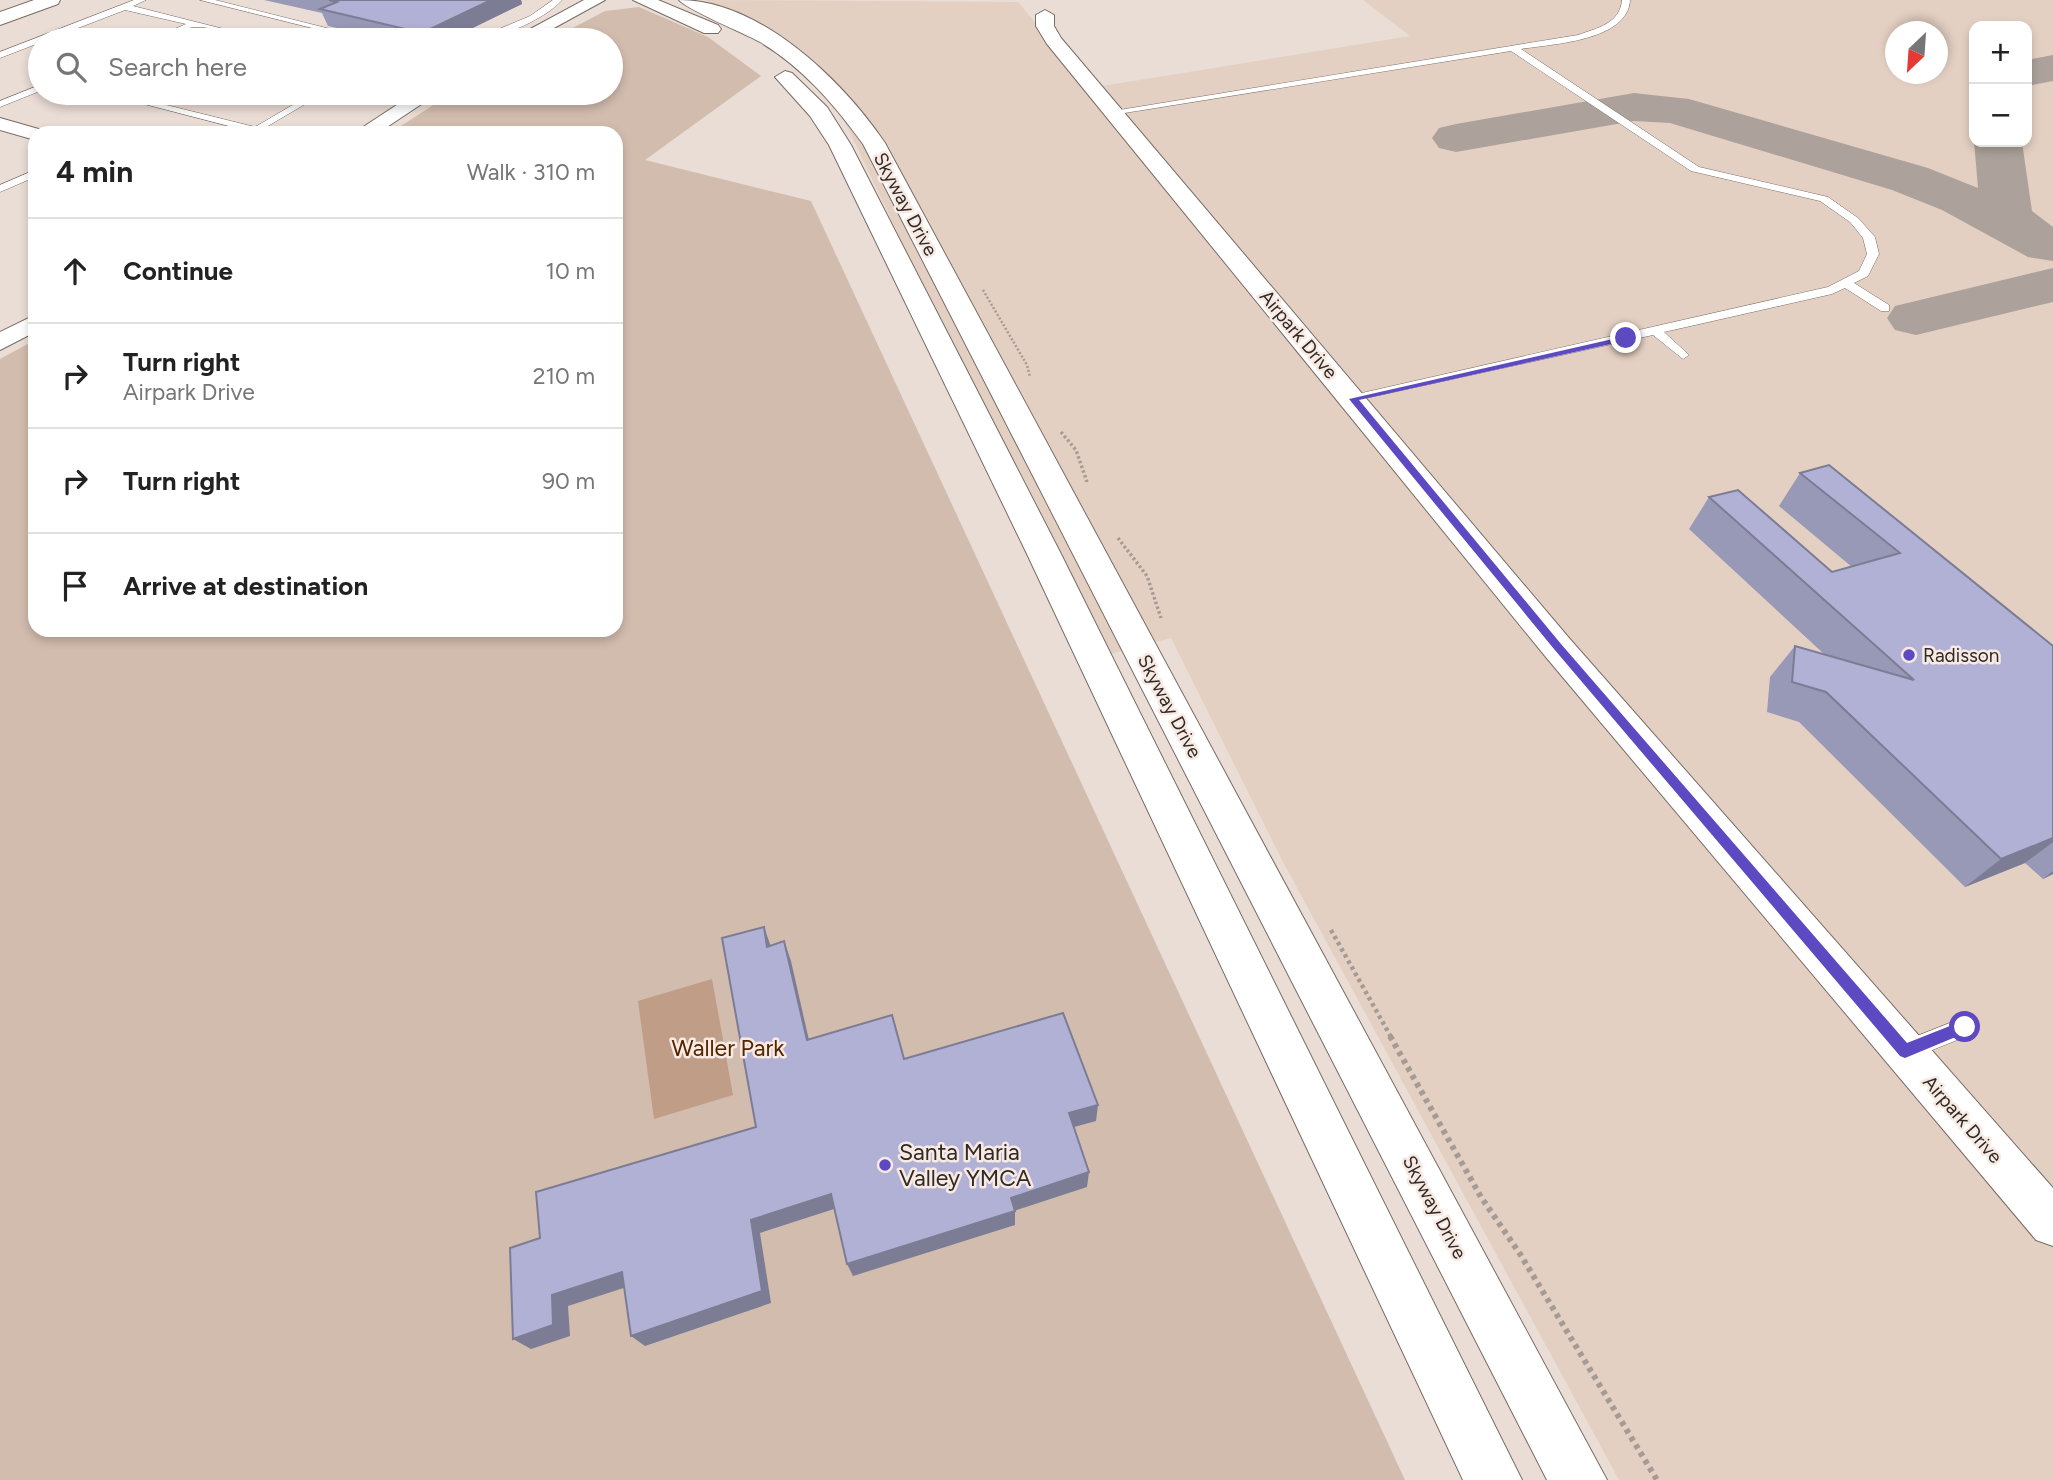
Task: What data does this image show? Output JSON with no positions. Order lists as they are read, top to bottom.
{
  "streets": {
    "main road": ["Skyway Drive"],
    "street": ["Airpark Drive"]
  },
  "parks": ["Waller Park"],
  "places": ["Radisson", "Santa Maria Valley YMCA"],
  "north": "bottom left",
  "page": {
    "map_buttons": ["+", "−"],
    "search": "Search here",
    "heading": ["4 min", "Walk · 310 m"],
    "list": [
      ["Continue", "10 m"],
      ["Turn right", "Airpark Drive", "210 m"],
      ["Turn right", "90 m"],
      "Arrive at destination"
    ]
  }
}
